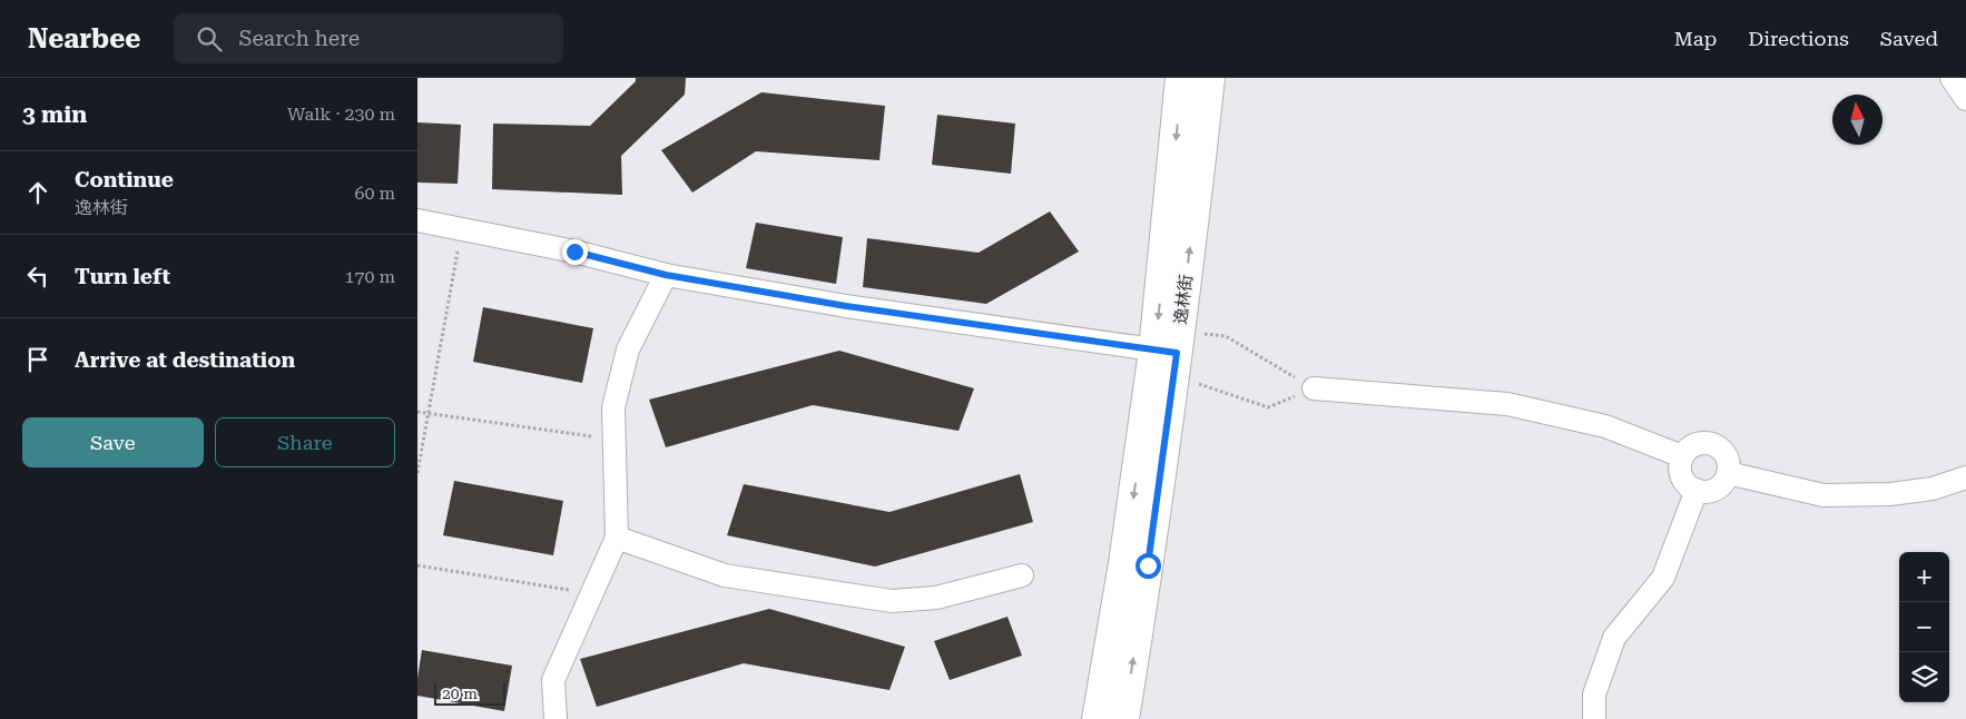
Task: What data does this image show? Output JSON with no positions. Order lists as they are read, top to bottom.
{
  "streets": {
    "street": ["逸林街"]
  },
  "scale_bar": "20 m",
  "north": "top",
  "page": {
    "header": "Nearbee",
    "search": "Search here",
    "nav": ["Map", "Directions", "Saved"],
    "heading": ["3 min", "Walk · 230 m"],
    "list": [
      ["Continue", "逸林街", "60 m"],
      ["Turn left", "170 m"],
      "Arrive at destination"
    ],
    "buttons": ["Save", "Share"],
    "map_buttons": ["+", "−"],
    "scale": "20 m"
  }
}
